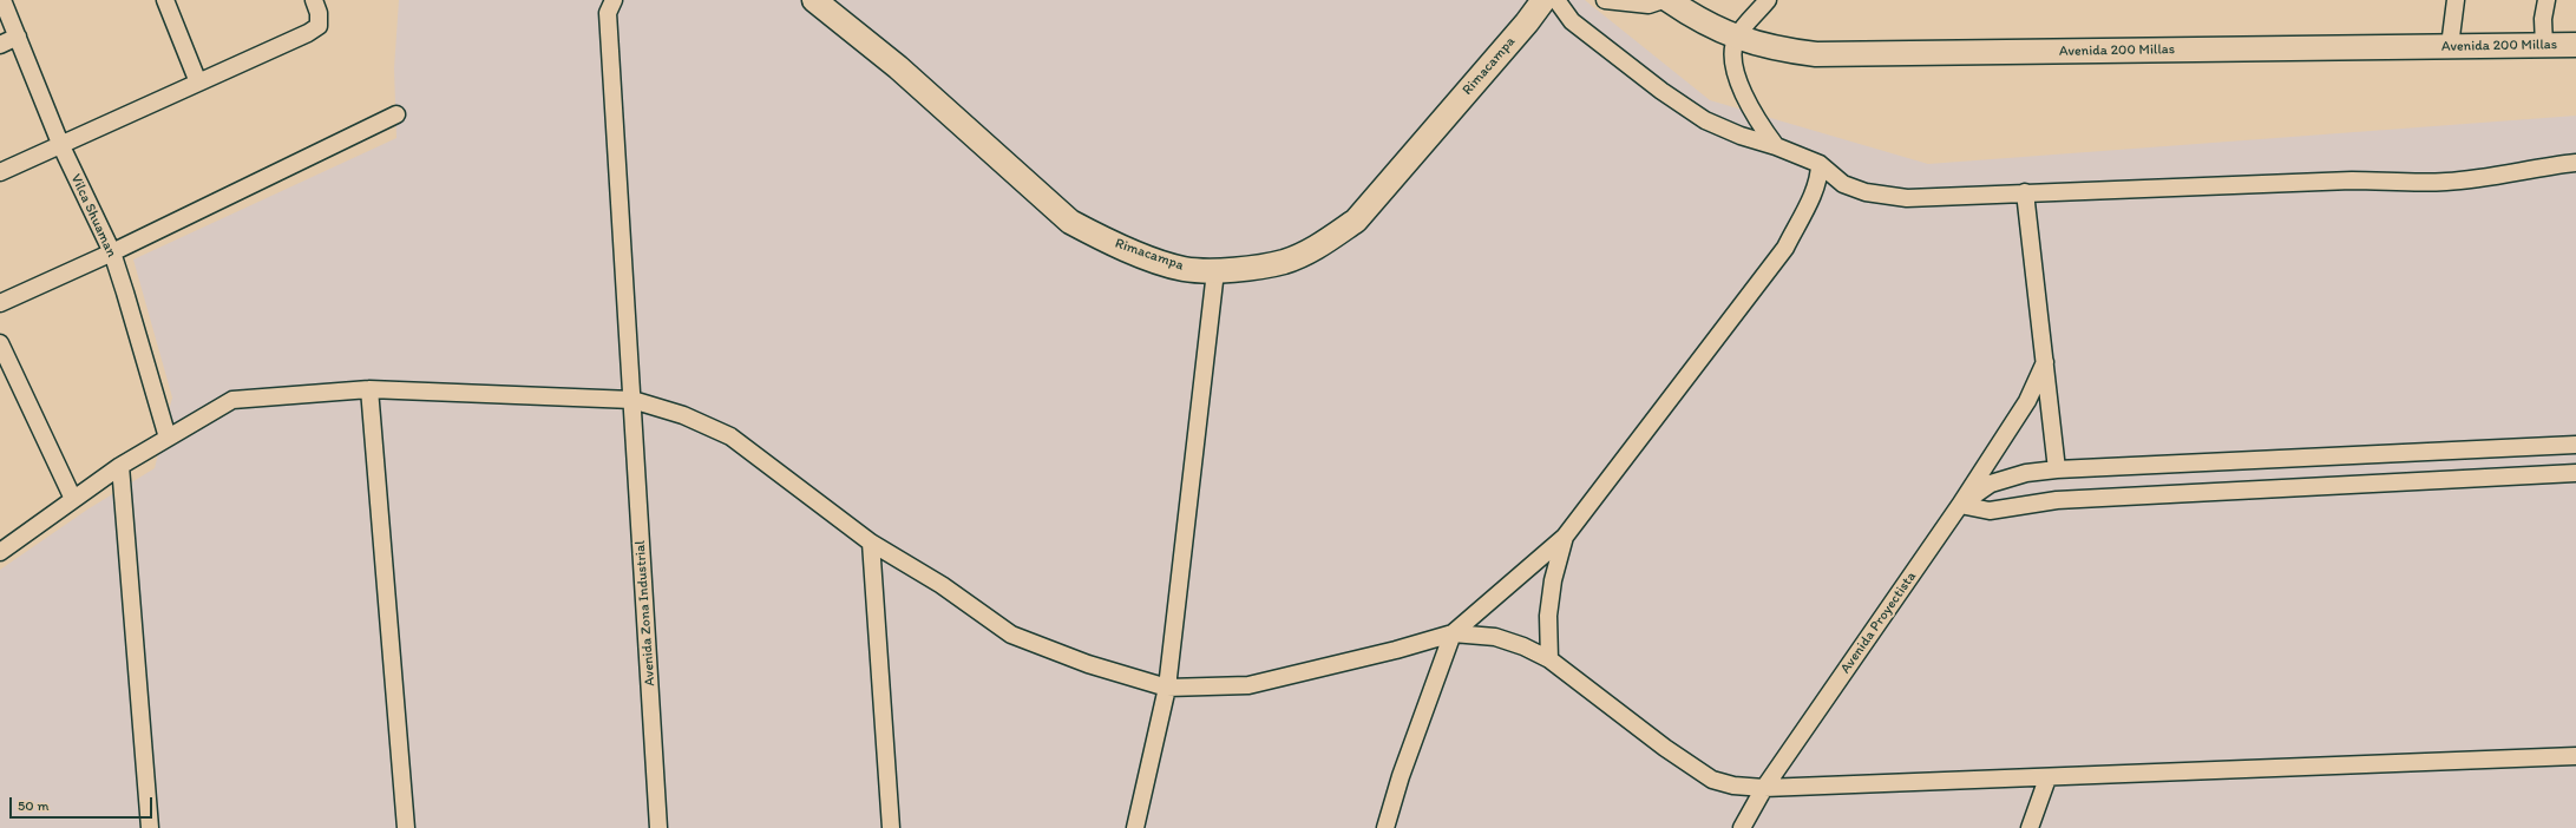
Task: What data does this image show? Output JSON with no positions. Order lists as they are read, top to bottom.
{
  "streets": {
    "street": [
      "Avenida 200 Millas",
      "Rimacampa",
      "Vilca Shuaman",
      "Avenida Zona Industrial",
      "Avenida Proyectista"
    ]
  },
  "scale_bar": "50 m"
}
